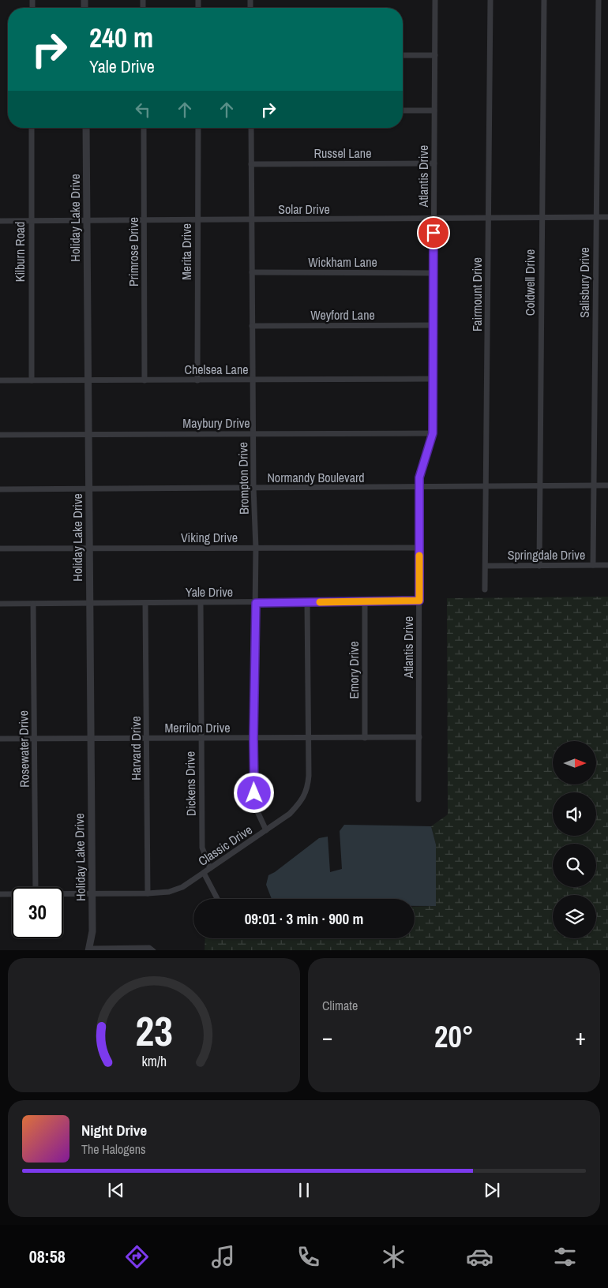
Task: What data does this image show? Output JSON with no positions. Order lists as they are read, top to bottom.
{
  "streets": {
    "street": [
      "Russel Lane",
      "Atlantis Drive",
      "Solar Drive",
      "Holiday Lake Drive",
      "Kilburn Road",
      "Primrose Drive",
      "Merita Drive",
      "Wickham Lane",
      "Coldwell Drive",
      "Salisbury Drive",
      "Fairmount Drive",
      "Weyford Lane",
      "Chelsea Lane",
      "Maybury Drive",
      "Normandy Boulevard",
      "Brompton Drive",
      "Viking Drive",
      "Springdale Drive",
      "Yale Drive",
      "Emory Drive",
      "Merrilon Drive",
      "Harvard Drive",
      "Rosewater Drive",
      "Dickens Drive",
      "Classic Drive"
    ]
  },
  "crossings": [
    ["Russel Lane", "Atlantis Drive"],
    ["Russel Lane", "Brompton Drive"],
    ["Atlantis Drive", "Solar Drive"],
    ["Atlantis Drive", "Wickham Lane"],
    ["Atlantis Drive", "Weyford Lane"],
    ["Atlantis Drive", "Chelsea Lane"],
    ["Atlantis Drive", "Maybury Drive"],
    ["Atlantis Drive", "Normandy Boulevard"],
    ["Atlantis Drive", "Viking Drive"],
    ["Atlantis Drive", "Yale Drive"],
    ["Atlantis Drive", "Merrilon Drive"],
    ["Solar Drive", "Holiday Lake Drive"],
    ["Solar Drive", "Kilburn Road"],
    ["Solar Drive", "Primrose Drive"],
    ["Solar Drive", "Merita Drive"],
    ["Solar Drive", "Coldwell Drive"],
    ["Solar Drive", "Salisbury Drive"],
    ["Solar Drive", "Fairmount Drive"],
    ["Solar Drive", "Brompton Drive"],
    ["Holiday Lake Drive", "Chelsea Lane"],
    ["Holiday Lake Drive", "Maybury Drive"],
    ["Holiday Lake Drive", "Normandy Boulevard"],
    ["Holiday Lake Drive", "Viking Drive"],
    ["Holiday Lake Drive", "Yale Drive"],
    ["Holiday Lake Drive", "Merrilon Drive"],
    ["Holiday Lake Drive", "Classic Drive"],
    ["Kilburn Road", "Chelsea Lane"],
    ["Primrose Drive", "Chelsea Lane"],
    ["Merita Drive", "Chelsea Lane"],
    ["Wickham Lane", "Brompton Drive"],
    ["Coldwell Drive", "Normandy Boulevard"],
    ["Coldwell Drive", "Springdale Drive"],
    ["Salisbury Drive", "Normandy Boulevard"],
    ["Salisbury Drive", "Springdale Drive"],
    ["Fairmount Drive", "Normandy Boulevard"],
    ["Fairmount Drive", "Springdale Drive"],
    ["Weyford Lane", "Brompton Drive"],
    ["Chelsea Lane", "Brompton Drive"],
    ["Maybury Drive", "Brompton Drive"],
    ["Normandy Boulevard", "Brompton Drive"],
    ["Brompton Drive", "Viking Drive"],
    ["Brompton Drive", "Yale Drive"],
    ["Brompton Drive", "Merrilon Drive"],
    ["Brompton Drive", "Classic Drive"],
    ["Yale Drive", "Emory Drive"],
    ["Yale Drive", "Harvard Drive"],
    ["Yale Drive", "Rosewater Drive"],
    ["Yale Drive", "Dickens Drive"],
    ["Yale Drive", "Classic Drive"],
    ["Emory Drive", "Merrilon Drive"],
    ["Merrilon Drive", "Harvard Drive"],
    ["Merrilon Drive", "Rosewater Drive"],
    ["Merrilon Drive", "Dickens Drive"],
    ["Merrilon Drive", "Classic Drive"],
    ["Harvard Drive", "Classic Drive"],
    ["Dickens Drive", "Classic Drive"]
  ],
  "north": "right",
  "page": {
    "turn": ["240 m", "Yale Drive"],
    "limit": "30",
    "trip": "09:01 · 3 min · 900 m",
    "tile": "Climate",
    "heat": ["−", "20°", "+"],
    "song": ["Night Drive", "The Halogens"],
    "tabs": "08:58",
    "gauge": ["23", "km/h"]
  }
}
